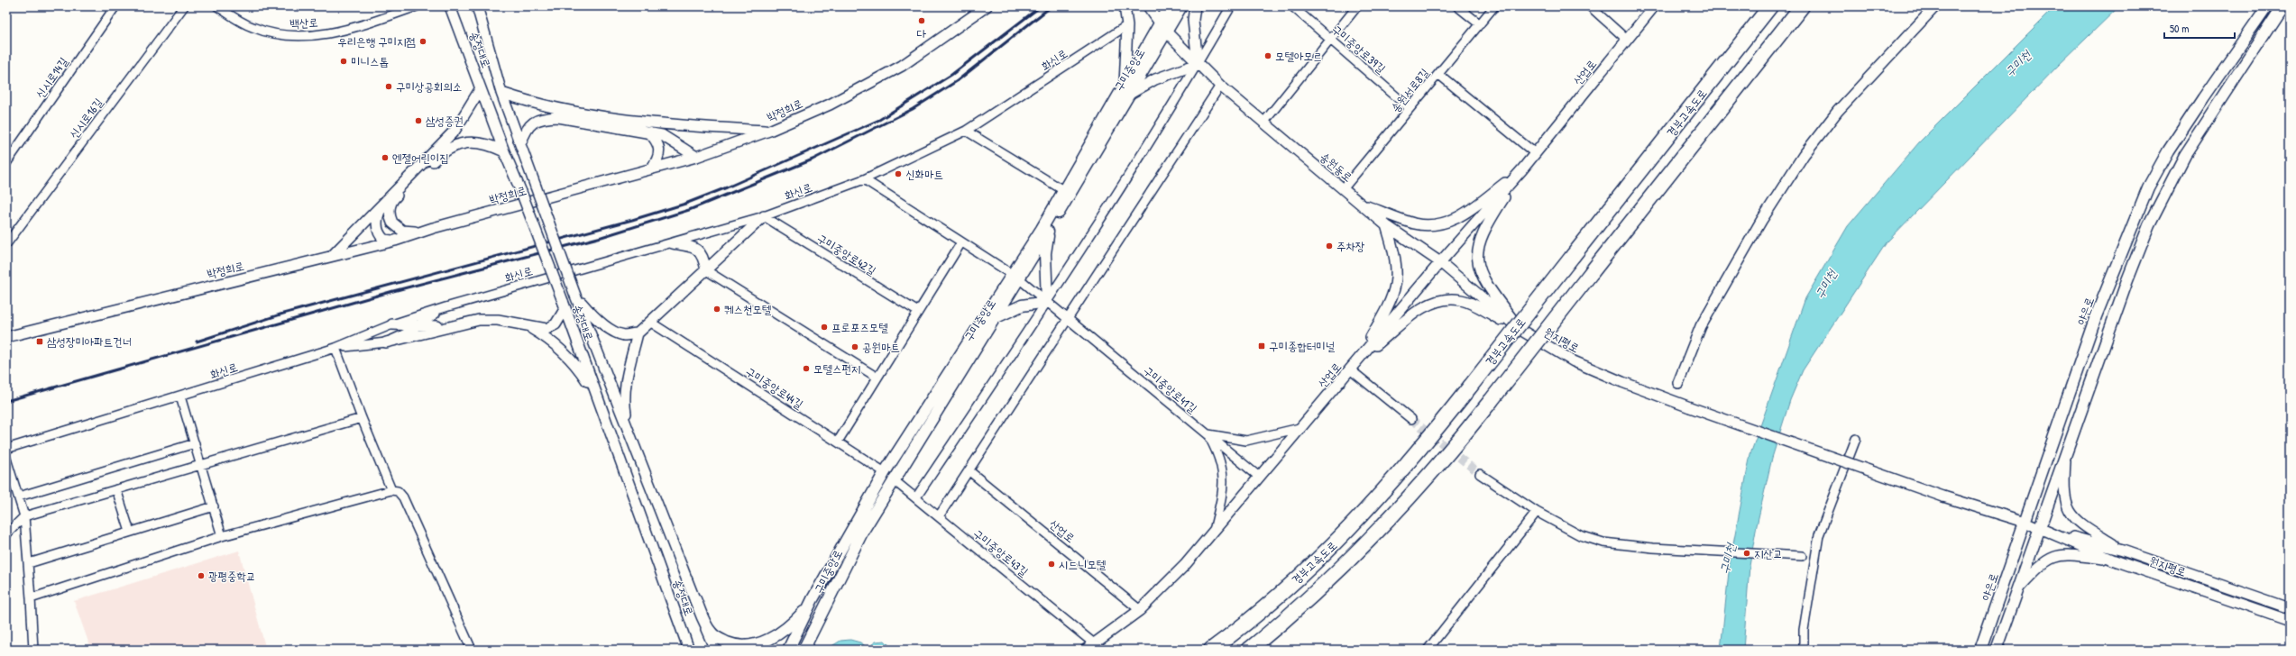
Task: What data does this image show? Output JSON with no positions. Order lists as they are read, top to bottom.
{
  "streets": {
    "highway": ["경부고속도로"],
    "main road": ["구미중앙로", "야은로"],
    "street": [
      "백산로",
      "구미중앙로39길",
      "송정대로",
      "화신로",
      "산업로",
      "신시로14길",
      "송원서로8길",
      "박정희로",
      "신시로16길",
      "송원동로",
      "구미중앙로42길",
      "원지평로",
      "구미중앙로44길",
      "구미중앙로41길",
      "구미중앙로43길"
    ]
  },
  "crossings": [
    ["구미중앙로39길", "송원서로8길"],
    ["화신로", "구미중앙로42길"],
    ["구미중앙로", "송원동로"],
    ["구미중앙로", "구미중앙로44길"],
    ["구미중앙로", "구미중앙로41길"],
    ["구미중앙로", "구미중앙로43길"],
    ["산업로", "송원동로"],
    ["산업로", "원지평로"],
    ["산업로", "구미중앙로41길"],
    ["산업로", "구미중앙로43길"],
    ["송원서로8길", "송원동로"],
    ["송원동로", "원지평로"],
    ["야은로", "원지평로"],
    ["구미중앙로44길", "구미중앙로43길"]
  ],
  "water": ["구미천"],
  "places": {
    "other": [
      "다",
      "우리은행 구미지점",
      "모텔아모르",
      "미니스톱",
      "구미상공회의소",
      "삼성증권",
      "엔젤어린이집",
      "신화마트",
      "주차장",
      "퀘스천모텔",
      "프로포즈모텔",
      "공원마트",
      "모텔스펀지",
      "지산교",
      "시드니모텔",
      "광평중학교"
    ],
    "transit": ["삼성장미아파트건너", "구미종합터미널"]
  },
  "scale_bar": "50 m"
}
